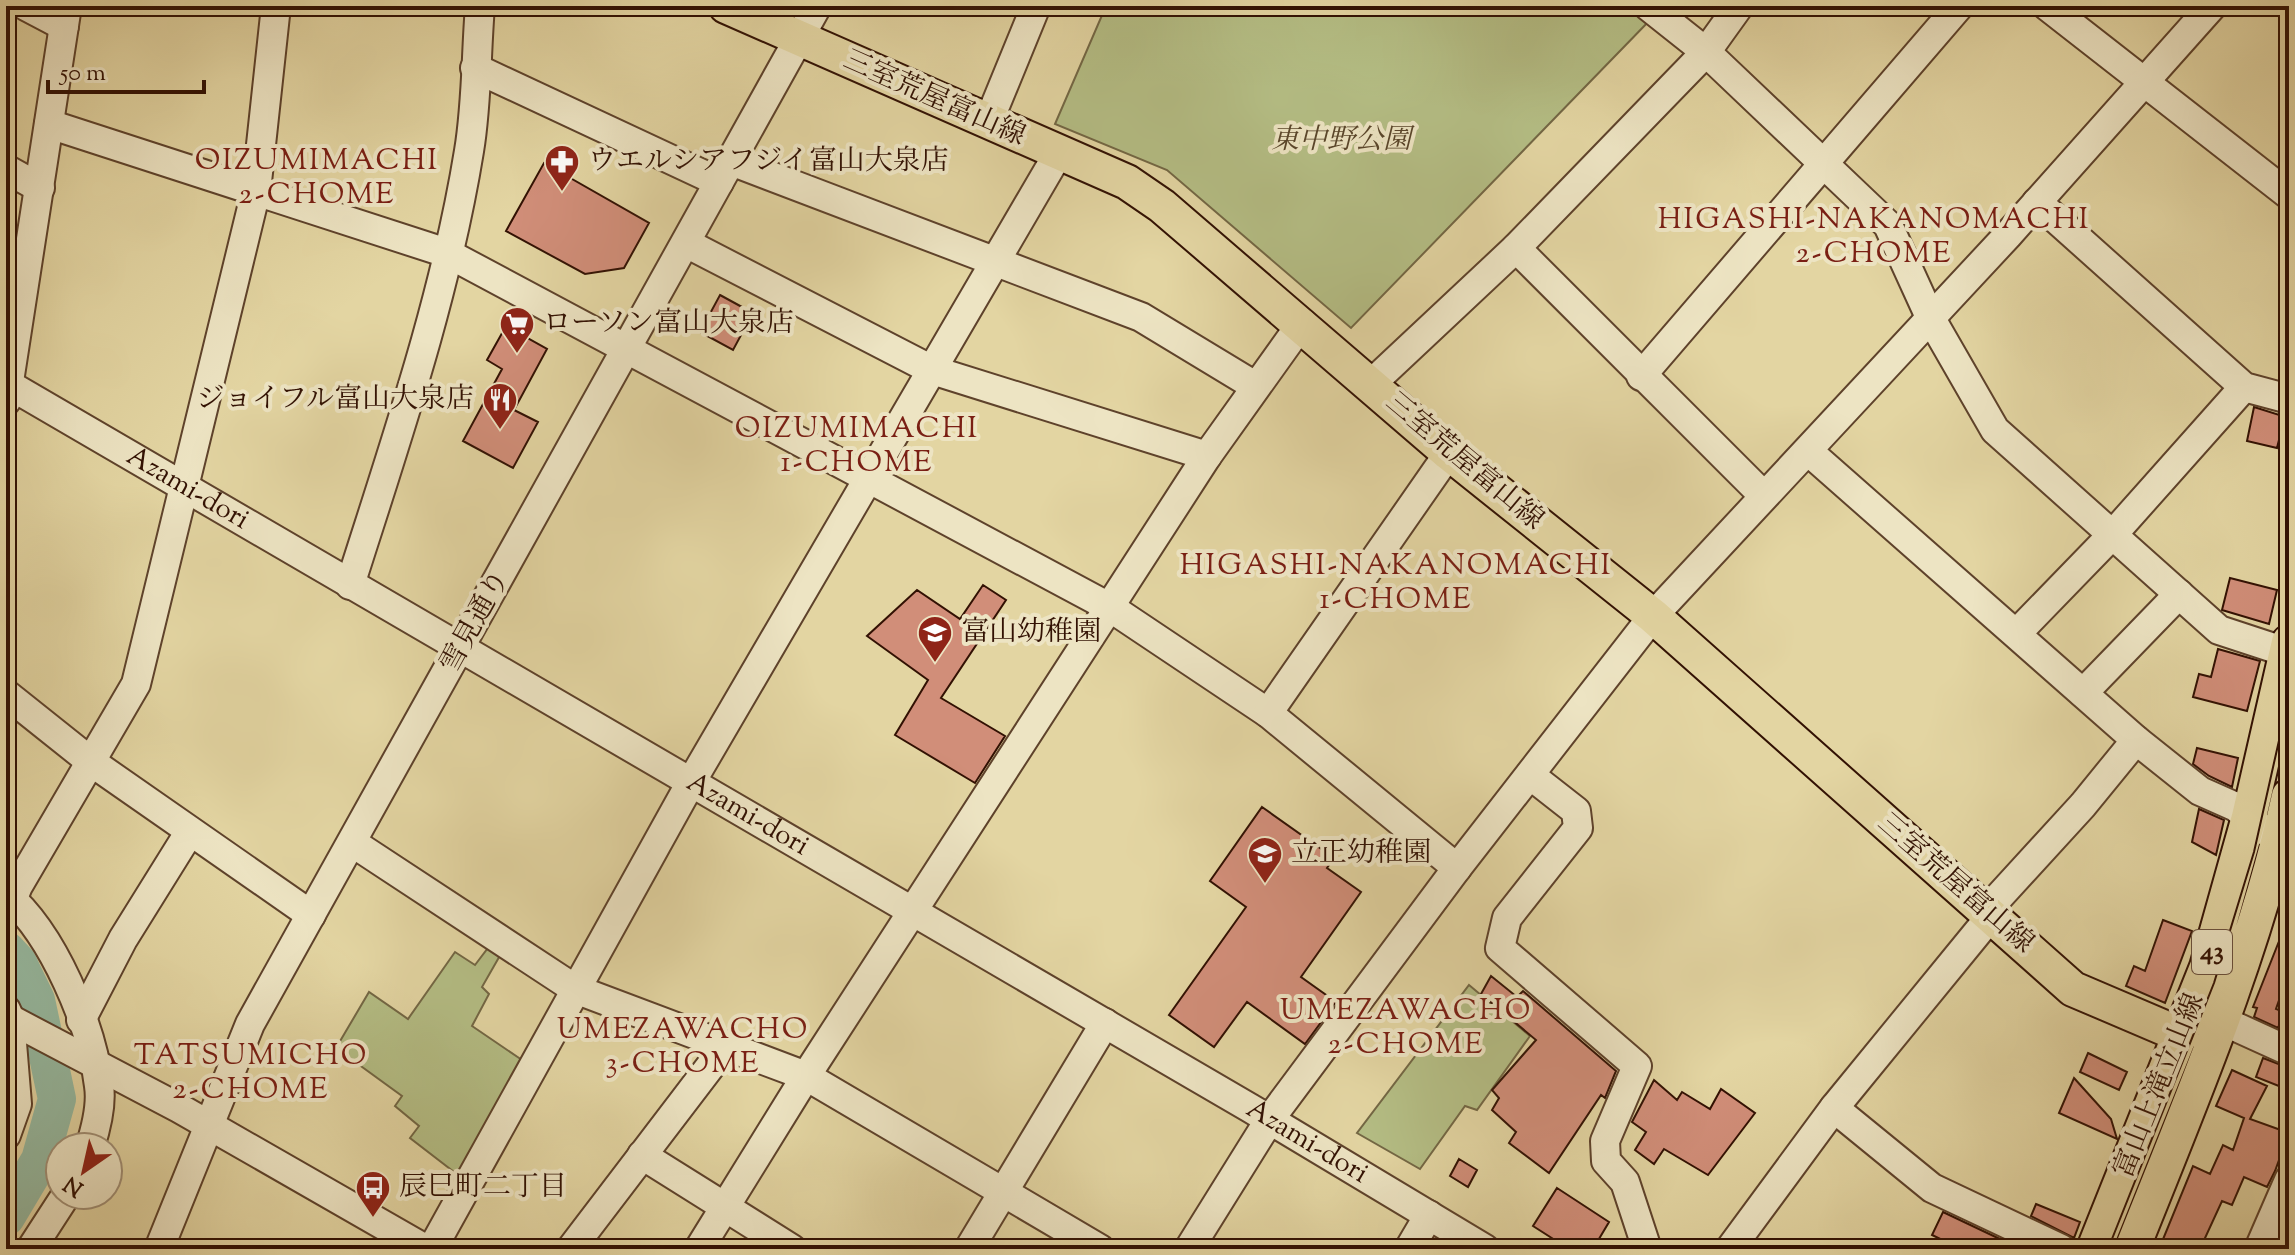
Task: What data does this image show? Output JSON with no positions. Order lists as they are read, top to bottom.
{
  "streets": {
    "main road": ["三室荒屋富山線", "43", "富山上滝立山線"],
    "street": ["Azami-dori", "雪見通り"]
  },
  "crossings": [
    ["三室荒屋富山線", "雪見通り"],
    ["三室荒屋富山線", "富山上滝立山線"],
    ["Azami-dori", "雪見通り"]
  ],
  "districts": [
    "OIZUMIMACHI 2-CHOME",
    "HIGASHI-NAKANOMACHI 2-CHOME",
    "OIZUMIMACHI 1-CHOME",
    "HIGASHI-NAKANOMACHI 1-CHOME",
    "UMEZAWACHO 2-CHOME",
    "UMEZAWACHO 3-CHOME",
    "TATSUMICHO 2-CHOME"
  ],
  "parks": ["東中野公園"],
  "places": {
    "pharmacy": ["ウエルシアフジイ富山大泉店"],
    "supermarket": ["ローソン富山大泉店"],
    "restaurant": ["ジョイフル富山大泉店"],
    "school or university": ["富山幼稚園", "立正幼稚園"],
    "bus stop": ["辰巳町二丁目"]
  },
  "scale_bar": "50 m",
  "north": "bottom left"
}
